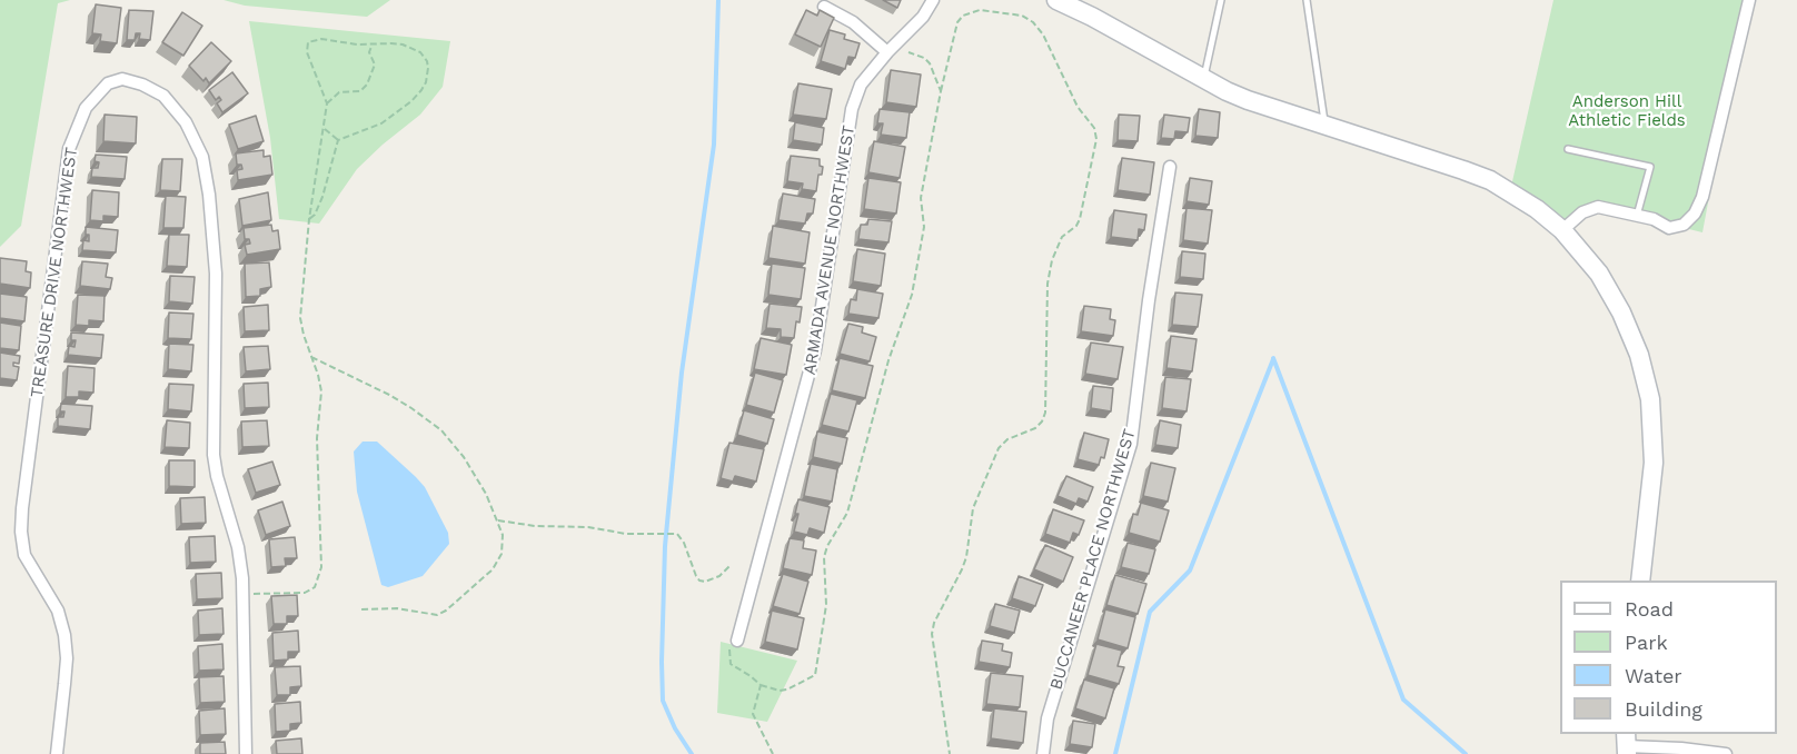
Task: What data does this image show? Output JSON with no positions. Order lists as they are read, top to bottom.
{
  "streets": {
    "street": ["ARMADA AVENUE NORTHWEST", "TREASURE DRIVE NORTHWEST", "BUCCANEER PLACE NORTHWEST"]
  },
  "parks": ["Anderson Hill Athletic Fields"],
  "legend": [
    "Road",
    "Park",
    "Water",
    "Building"
  ]
}
